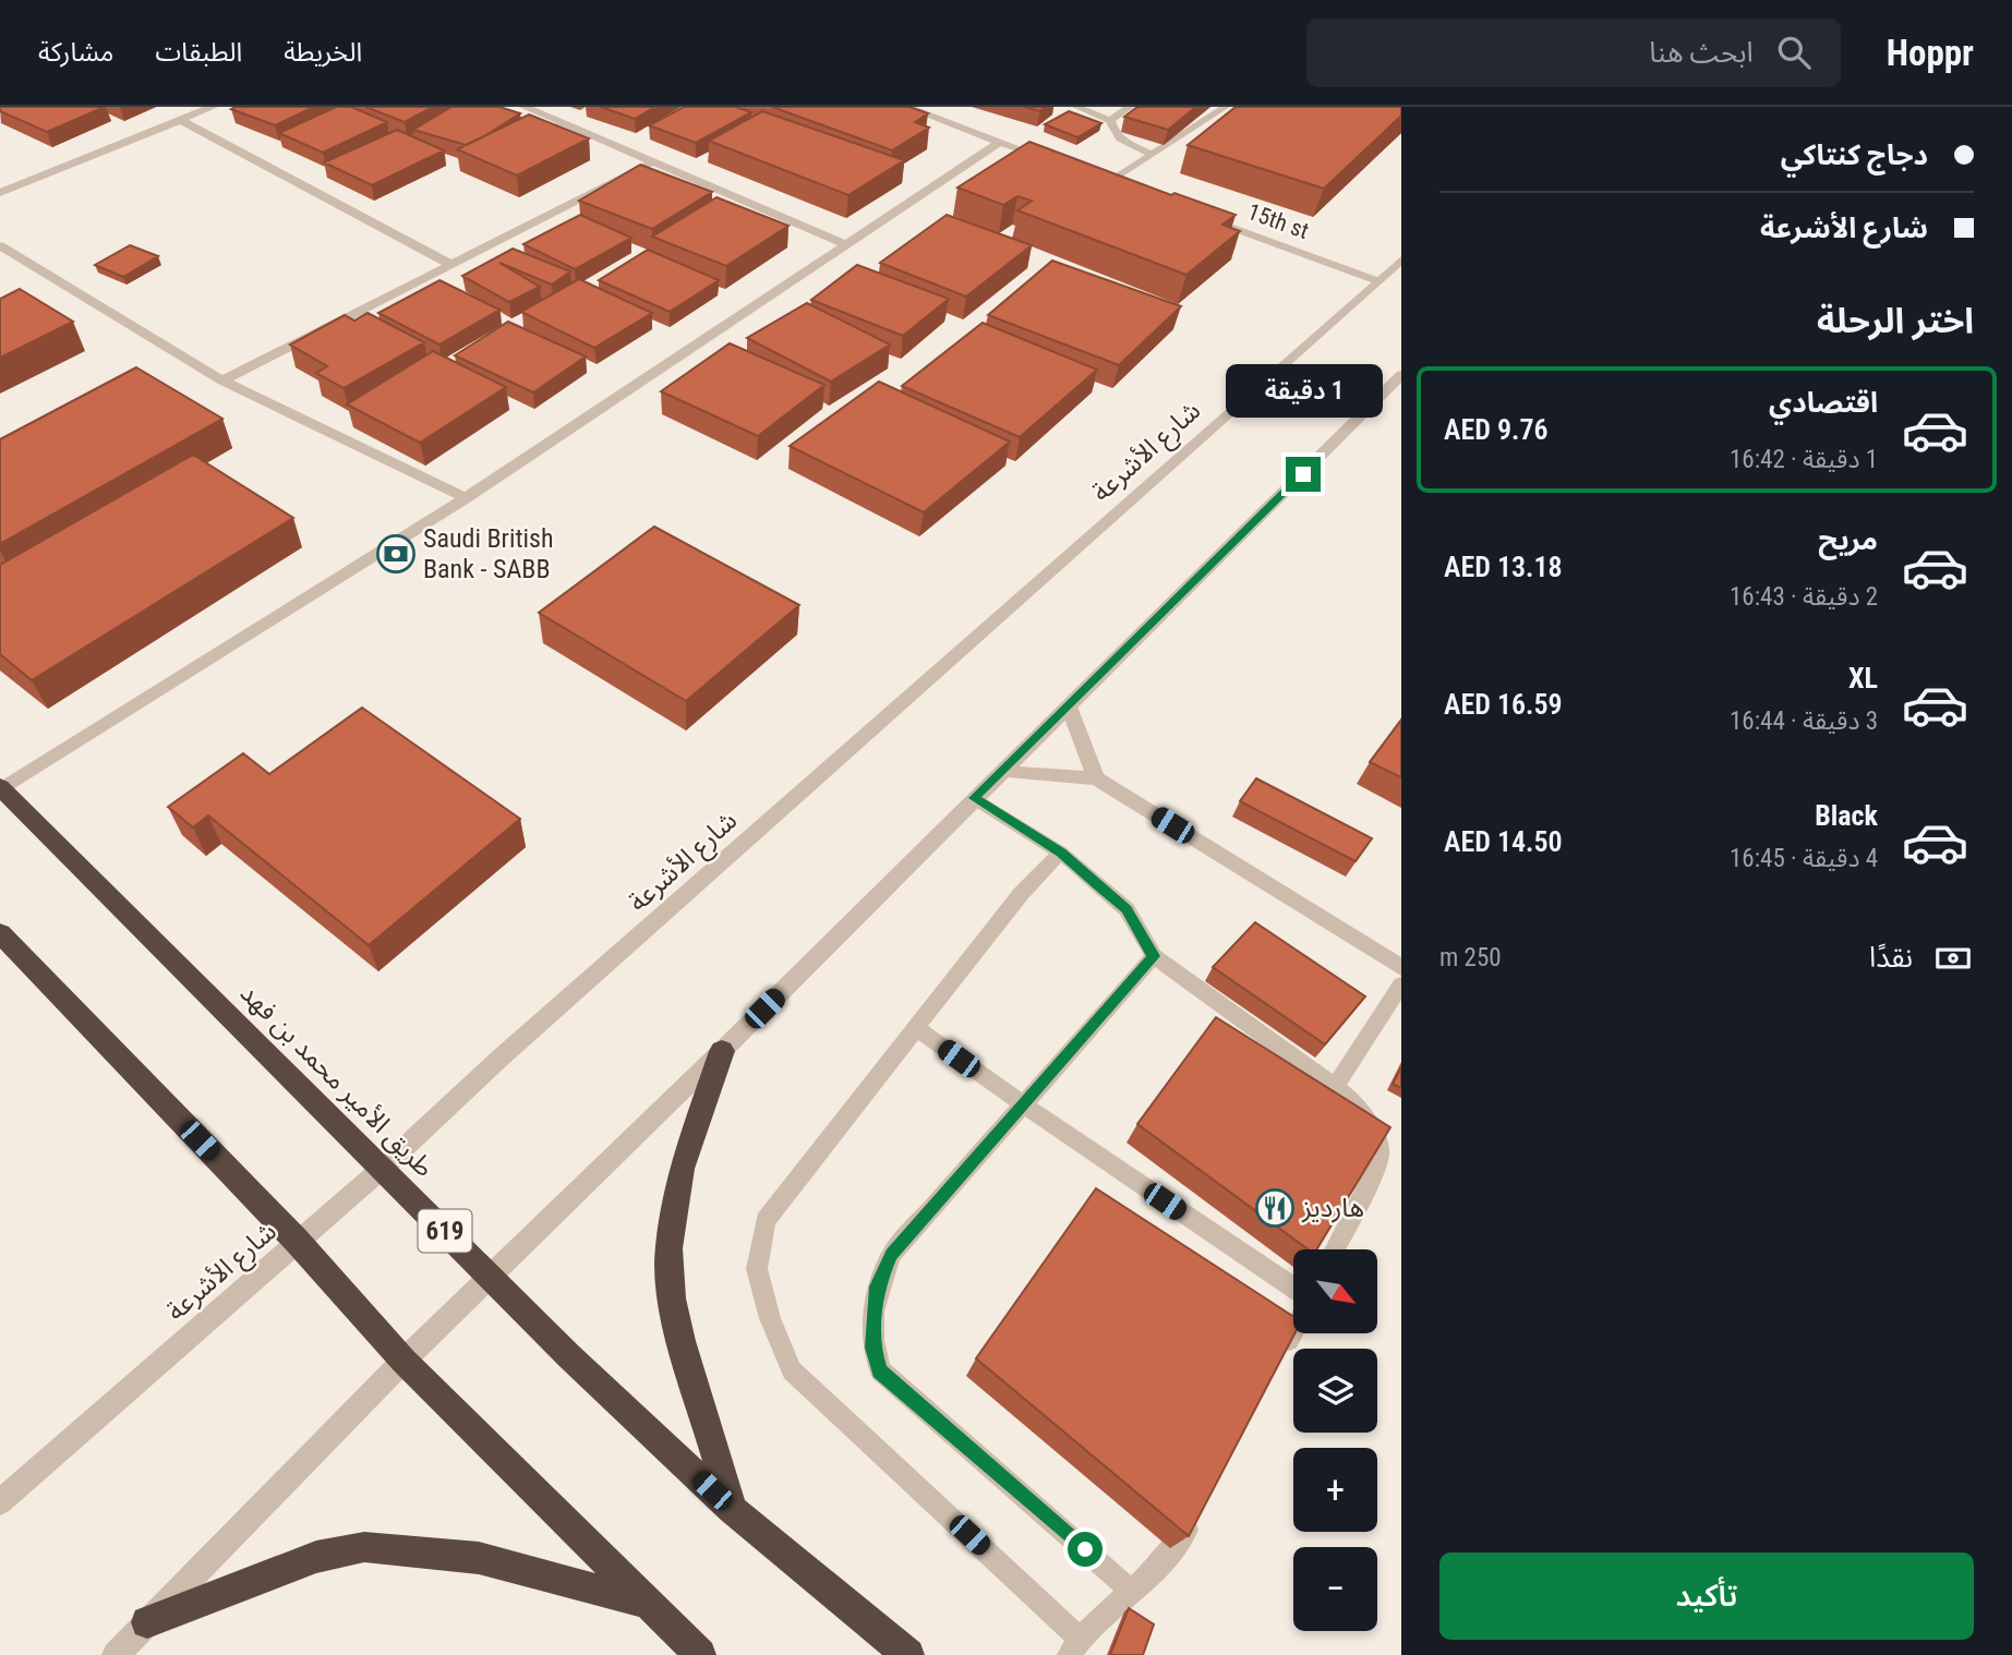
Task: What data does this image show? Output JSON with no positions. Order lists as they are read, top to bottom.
{
  "streets": {
    "highway": ["طريق الأمير محمد بن فهد", "619"],
    "street": ["15th st", "شارع الأشرعة"]
  },
  "crossings": [
    ["15th st", "شارع الأشرعة"],
    ["شارع الأشرعة", "طريق الأمير محمد بن فهد"]
  ],
  "places": {
    "bank": ["Saudi British Bank - SABB"],
    "restaurant": ["هارديز"]
  },
  "north": "bottom right",
  "page": {
    "header": "Hoppr",
    "search": "ابحث هنا",
    "nav": ["الخريطة", "الطبقات", "مشاركة"],
    "banner": ["دجاج كنتاكي", "شارع الأشرعة"],
    "heading": "اختر الرحلة",
    "bubble": "1 دقيقة",
    "list": [
      {
        "name": "اقتصادي",
        "note": "1 دقيقة · 16:42",
        "value": "AED 9.76"
      },
      {
        "name": "مريح",
        "note": "2 دقيقة · 16:43",
        "value": "AED 13.18"
      },
      {
        "name": "XL",
        "note": "3 دقيقة · 16:44",
        "value": "AED 16.59"
      },
      {
        "name": "Black",
        "note": "4 دقيقة · 16:45",
        "value": "AED 14.50"
      }
    ],
    "pay": ["نقدًا", "250 m"],
    "map_buttons": ["+", "−"],
    "buttons": "تأكيد"
  }
}
